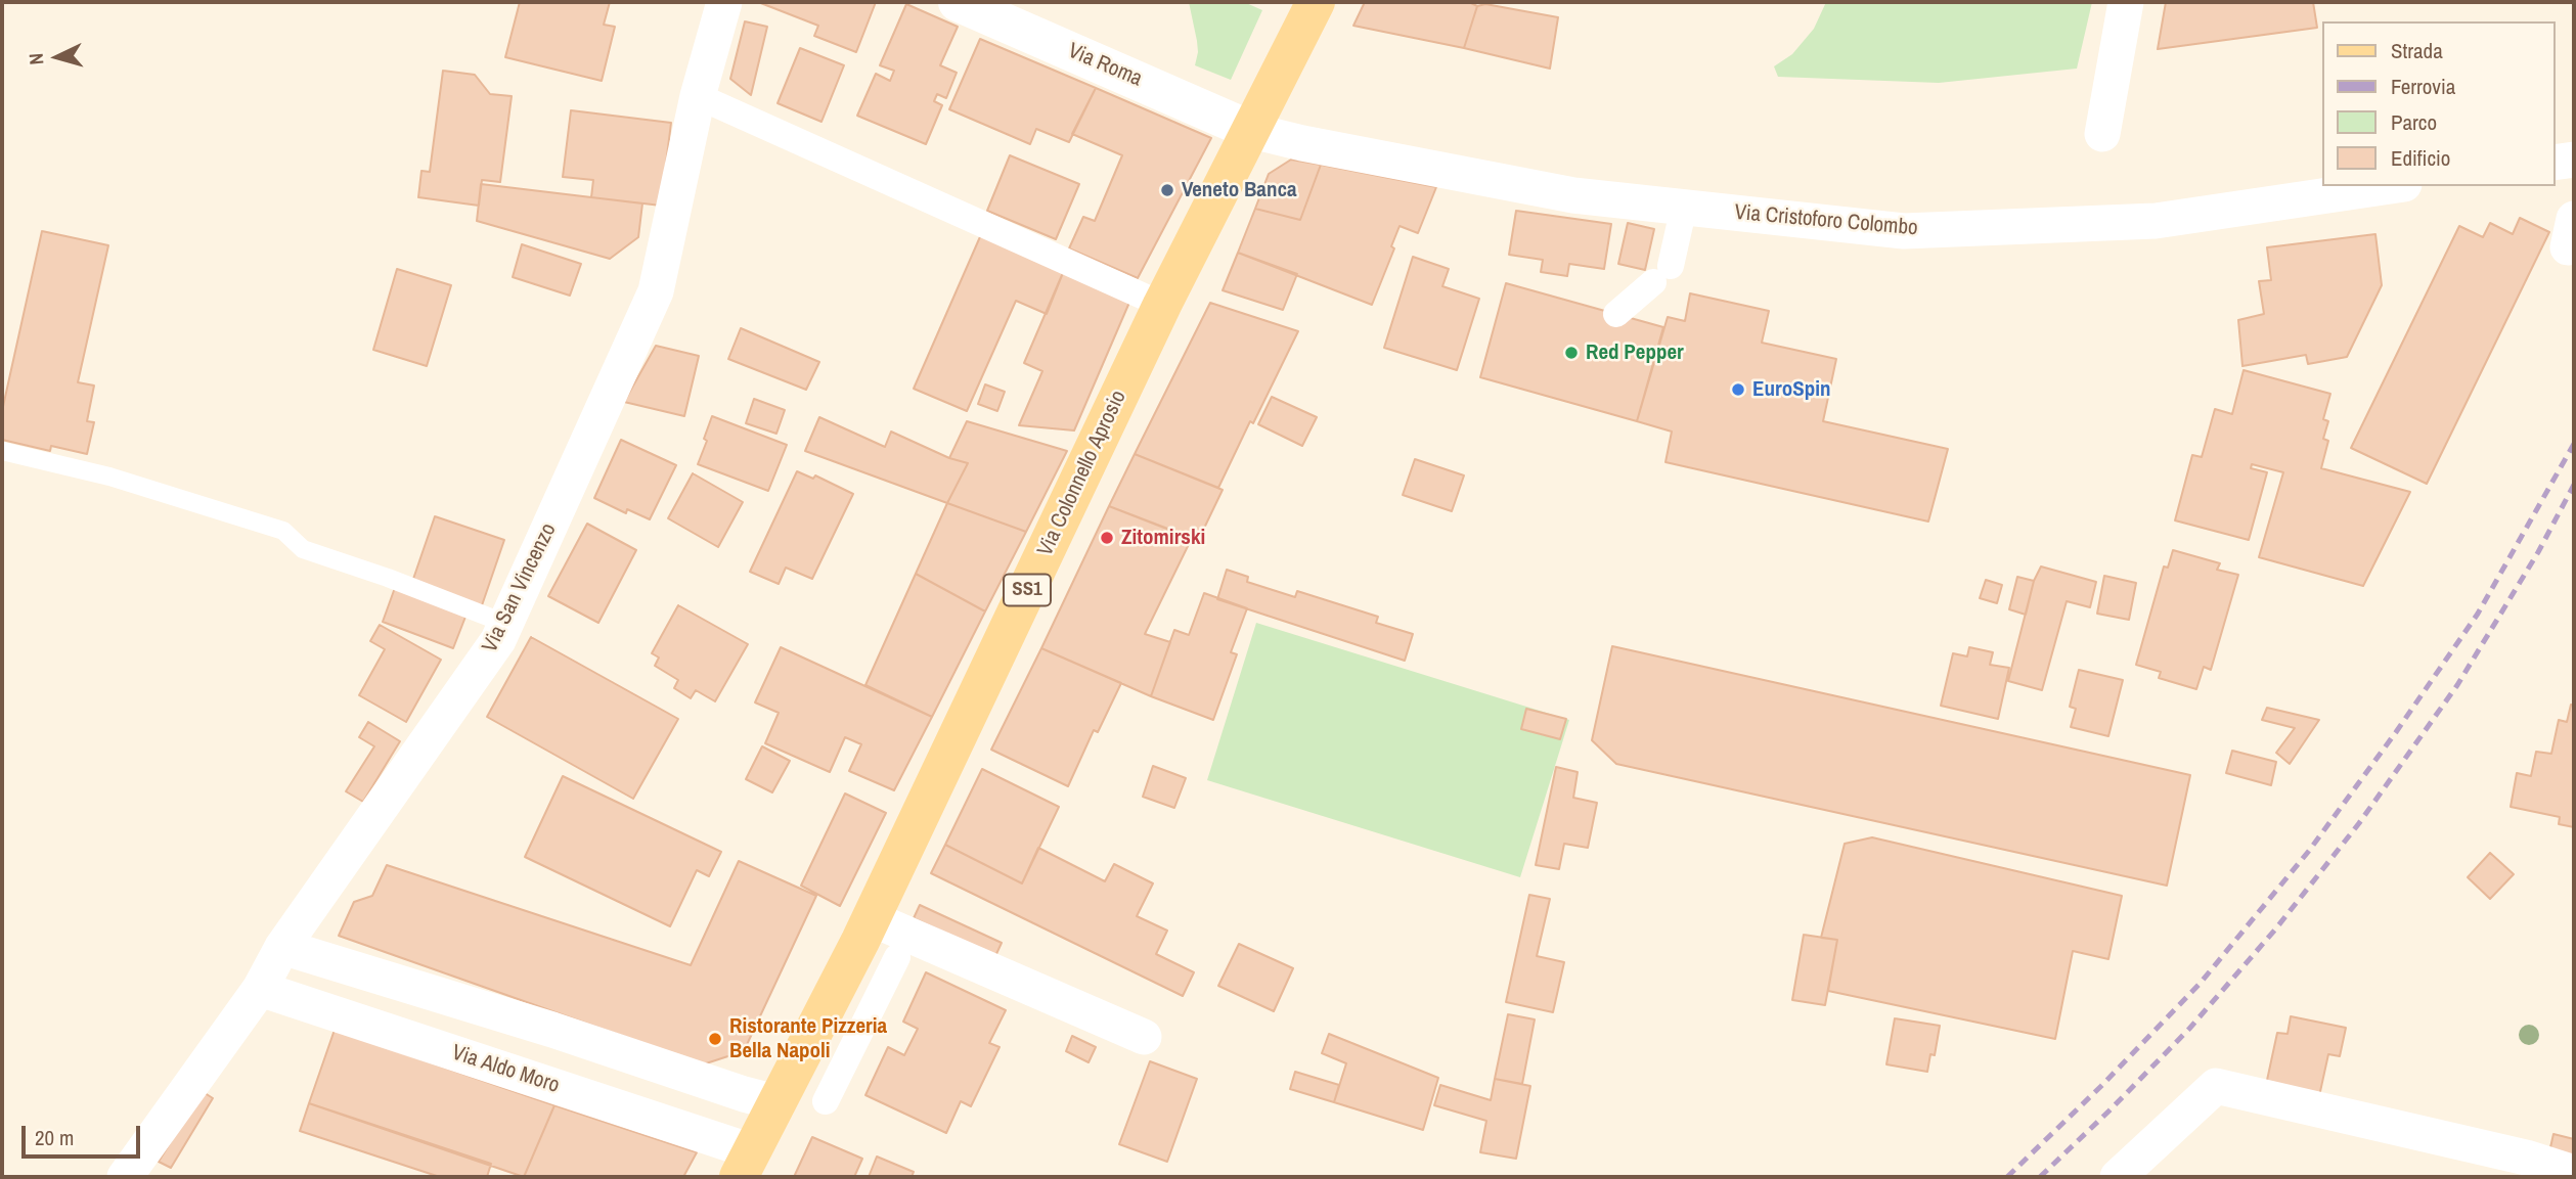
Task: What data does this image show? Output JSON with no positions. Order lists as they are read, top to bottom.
{
  "streets": {
    "main road": ["Via Roma", "Via Colonnello Aprosio", "SS1"],
    "street": ["Via Cristoforo Colombo", "Via San Vincenzo", "Via Aldo Moro"]
  },
  "crossings": [
    ["Via Roma", "Via Cristoforo Colombo"],
    ["Via Roma", "Via Colonnello Aprosio"],
    ["Via Cristoforo Colombo", "Via Colonnello Aprosio"],
    ["Via Colonnello Aprosio", "Via Aldo Moro"],
    ["Via San Vincenzo", "Via Aldo Moro"]
  ],
  "places": [
    "Veneto Banca",
    "Red Pepper",
    "EuroSpin",
    "Zitomirski",
    "Ristorante Pizzeria Bella Napoli"
  ],
  "legend": [
    "Strada",
    "Ferrovia",
    "Parco",
    "Edificio"
  ],
  "scale_bar": "20 m",
  "north": "left"
}
